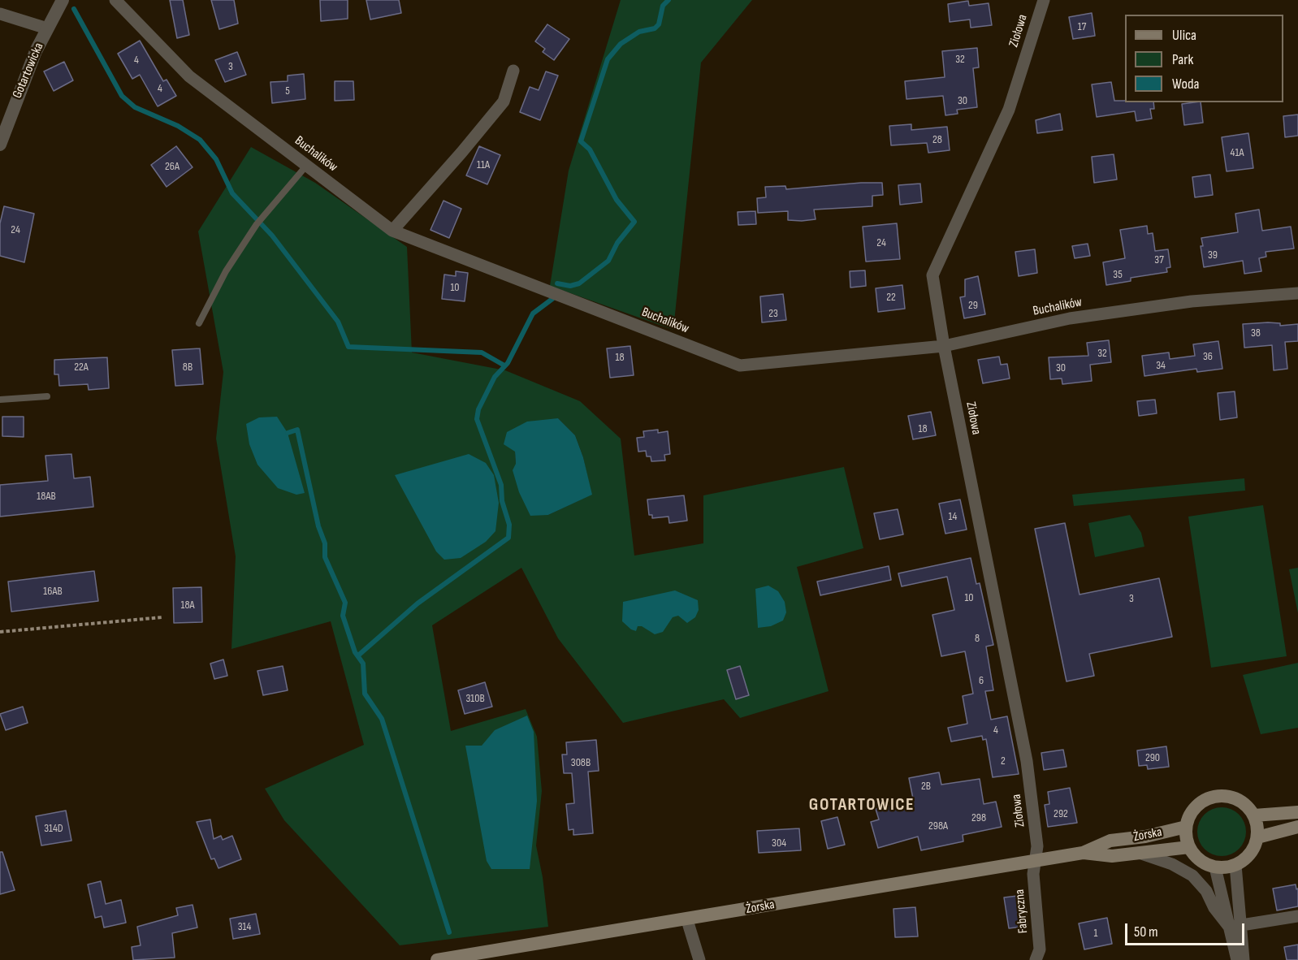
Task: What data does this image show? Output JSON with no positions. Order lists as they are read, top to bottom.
{
  "streets": {
    "main road": ["Żorska"],
    "street": [
      "Ziołowa",
      "Gotartowicka",
      "Buchalików",
      "Fabryczna"
    ]
  },
  "crossings": [
    ["Ziołowa", "Buchalików"],
    ["Ziołowa", "Żorska"],
    ["Ziołowa", "Fabryczna"],
    ["Żorska", "Fabryczna"]
  ],
  "districts": ["GOTARTOWICE"],
  "house_numbers": [
    "17",
    "32",
    "4",
    "3",
    "4",
    "5",
    "30",
    "28",
    "41A",
    "11A",
    "26A",
    "24",
    "24",
    "39",
    "37",
    "35",
    "10",
    "22",
    "29",
    "23",
    "38",
    "32",
    "36",
    "18",
    "34",
    "22A",
    "8B",
    "30",
    "18",
    "18AB",
    "14",
    "16AB",
    "10",
    "3",
    "18A",
    "8",
    "6",
    "310B",
    "4",
    "290",
    "2",
    "308B",
    "2B",
    "292",
    "298",
    "298A",
    "314D",
    "304",
    "314",
    "1"
  ],
  "legend": ["Ulica", "Park", "Woda"],
  "scale_bar": "50 m"
}
